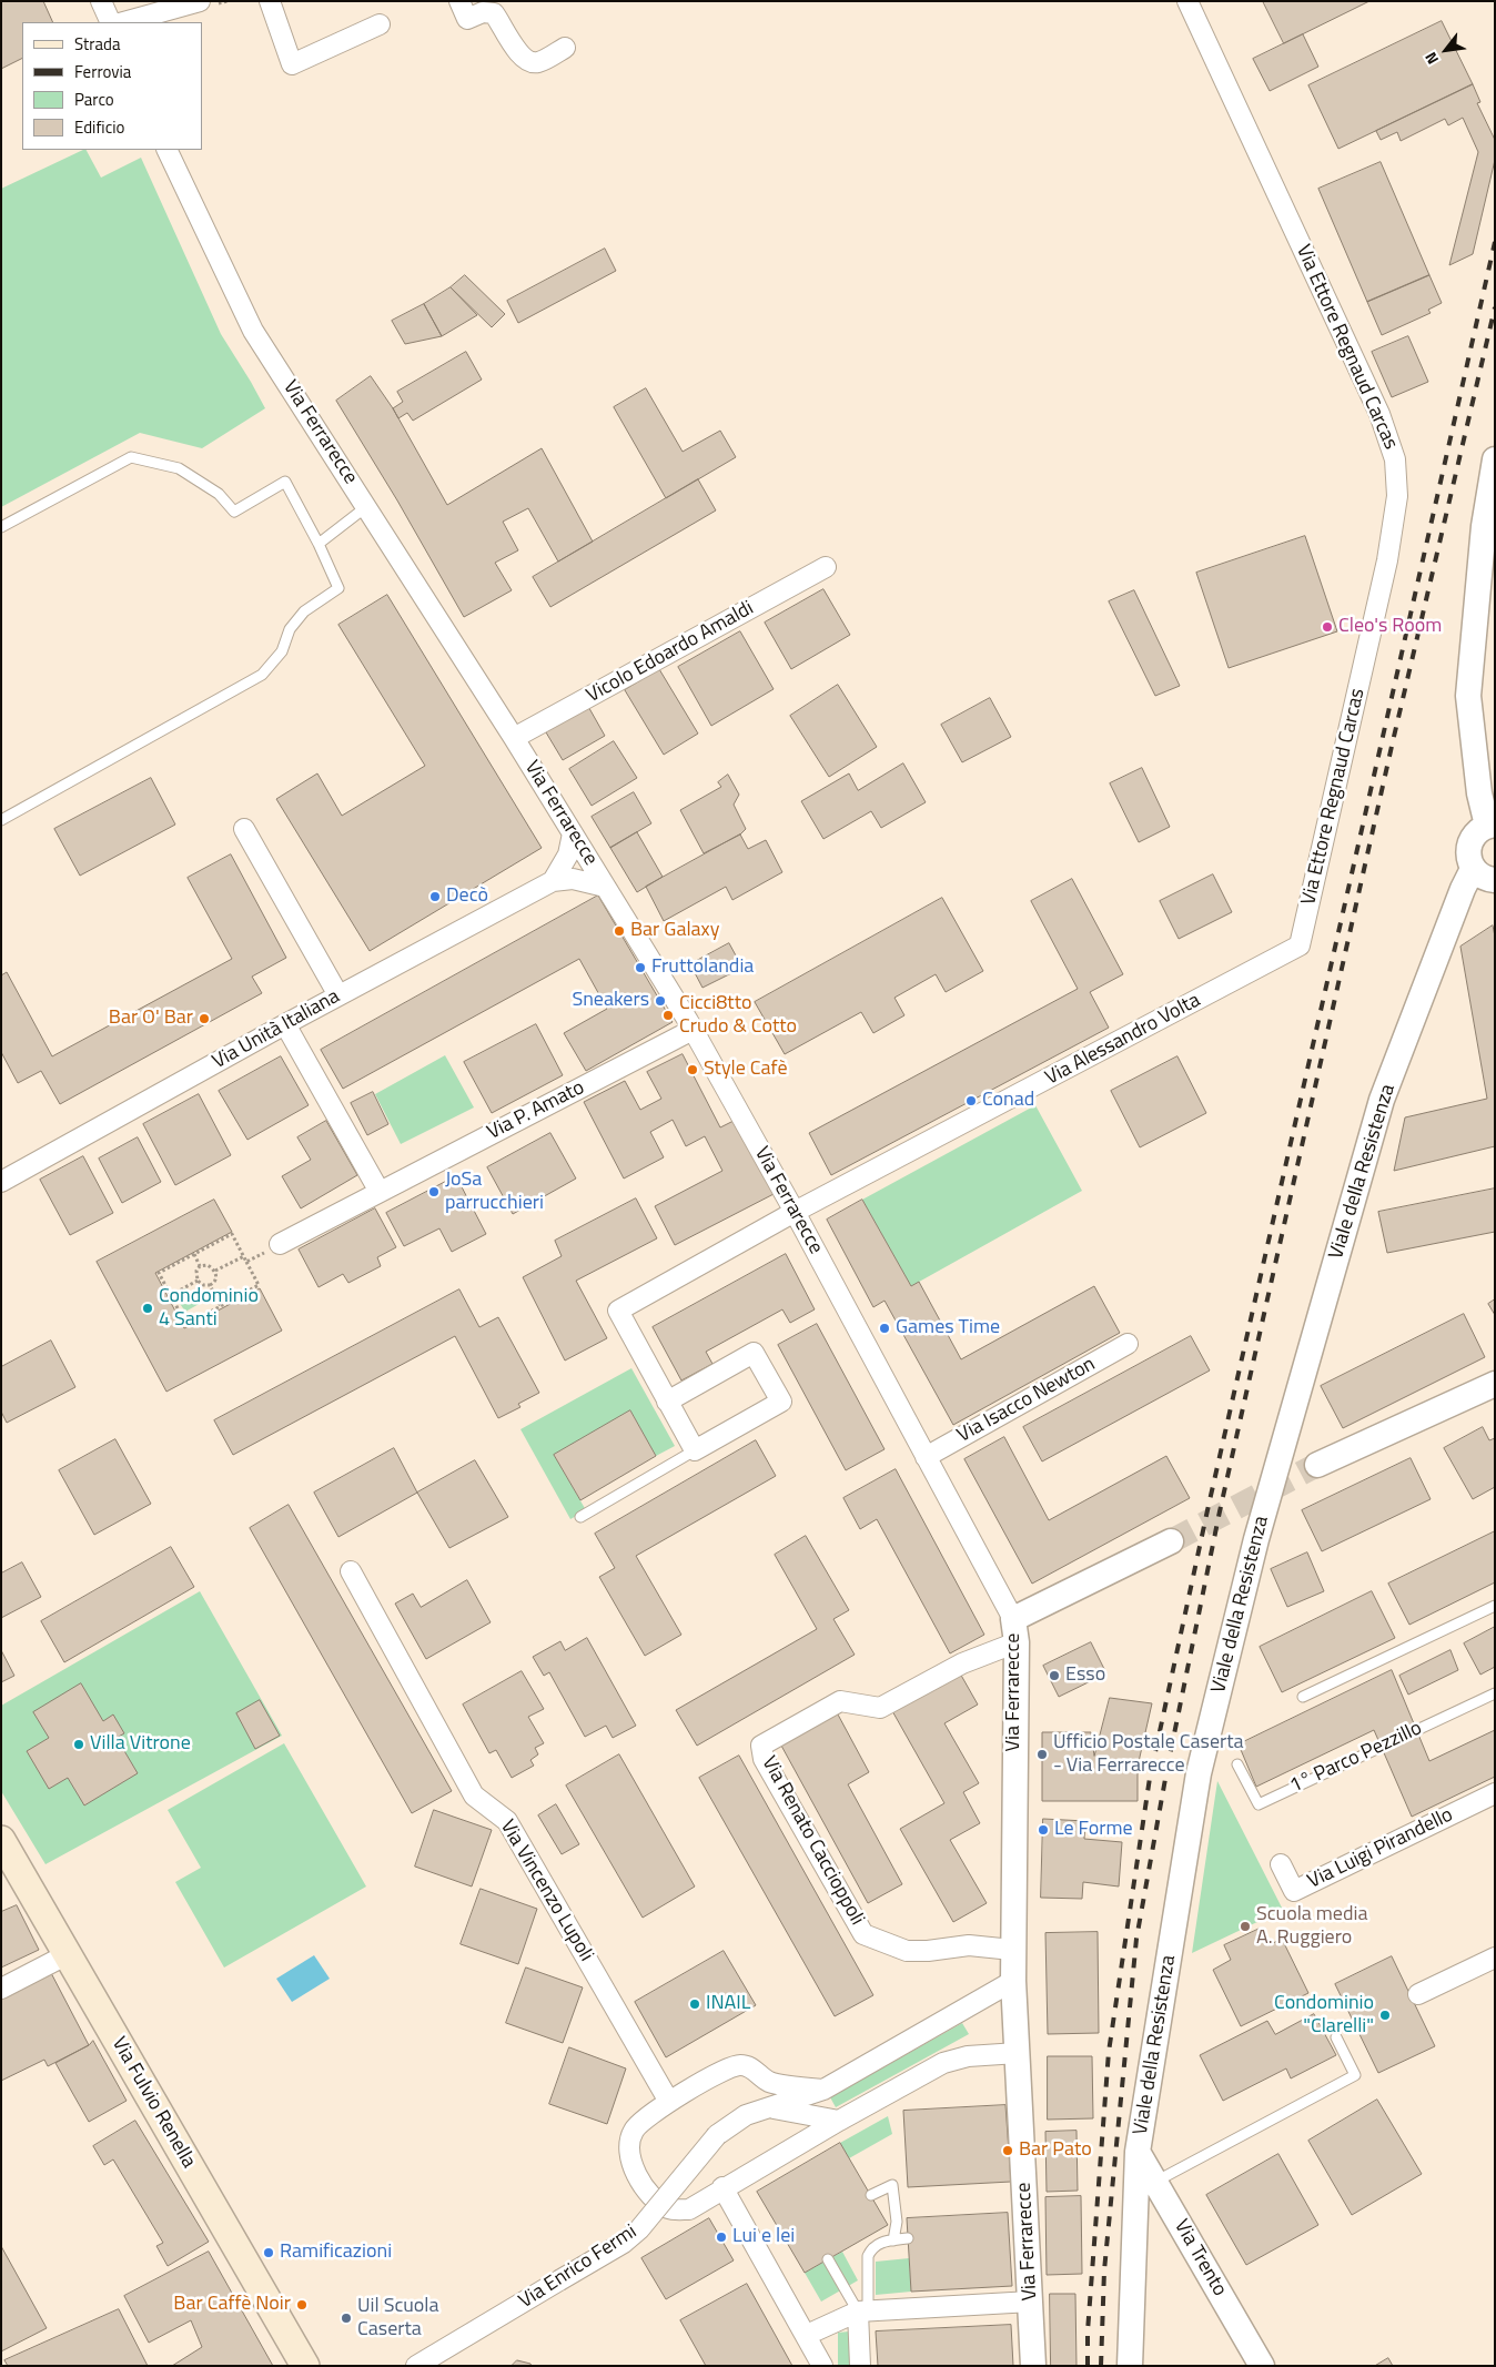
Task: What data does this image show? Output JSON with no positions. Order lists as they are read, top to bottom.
{
  "streets": {
    "main road": ["Via Fulvio Renella"],
    "street": [
      "Via Ettore Regnaud Carcas",
      "Via Ferrarecce",
      "Vicolo Edoardo Amaldi",
      "Via Unità Italiana",
      "Via Alessandro Volta",
      "Via P. Amato",
      "Viale della Resistenza",
      "Via Isacco Newton",
      "Via Renato Caccioppoli",
      "Via Luigi Pirandello",
      "Via Vincenzo Lupoli",
      "Via Trento",
      "Via Enrico Fermi"
    ],
    "lane": ["1° Parco Pezzillo"]
  },
  "crossings": [
    ["Via Ettore Regnaud Carcas", "Via Alessandro Volta"],
    ["Via Ferrarecce", "Vicolo Edoardo Amaldi"],
    ["Via Ferrarecce", "Via Unità Italiana"],
    ["Via Ferrarecce", "Via Alessandro Volta"],
    ["Via Ferrarecce", "Via P. Amato"],
    ["Via Ferrarecce", "Via Isacco Newton"],
    ["Via Ferrarecce", "Via Renato Caccioppoli"],
    ["Via Ferrarecce", "Via Enrico Fermi"],
    ["Viale della Resistenza", "Via Trento"]
  ],
  "places": [
    "Cleo's Room",
    "Decò",
    "Bar Galaxy",
    "Fruttolandia",
    "Sneakers",
    "Cicci8tto Crudo & Cotto",
    "Bar O' Bar",
    "Style Cafè",
    "Conad",
    "JoSa parrucchieri",
    "Condominio 4 Santi",
    "Games Time",
    "Esso",
    "Villa Vitrone",
    "Ufficio Postale Caserta - Via Ferrarecce",
    "Le Forme",
    "Scuola media A. Ruggiero",
    "INAIL",
    "Condominio \"Clarelli\"",
    "Bar Pato",
    "Lui e lei",
    "Ramificazioni",
    "Bar Caffè Noir",
    "Uil Scuola Caserta"
  ],
  "legend": [
    "Strada",
    "Ferrovia",
    "Parco",
    "Edificio"
  ],
  "north": "bottom left"
}
